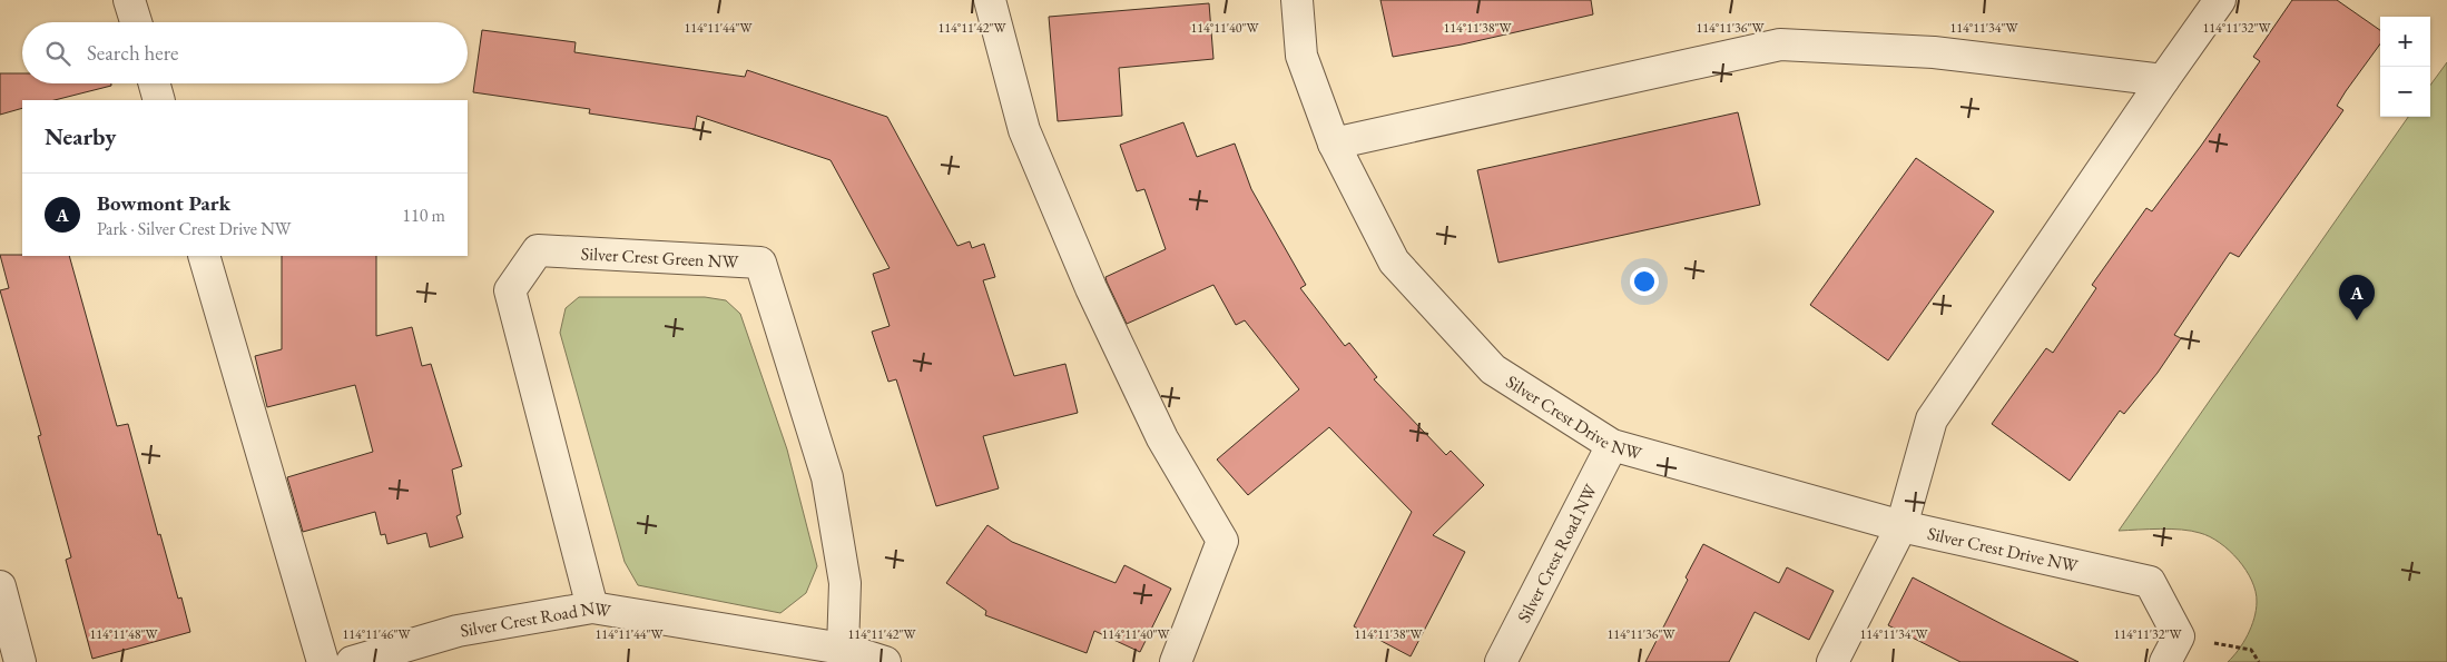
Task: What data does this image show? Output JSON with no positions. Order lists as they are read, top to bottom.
{
  "streets": {
    "street": ["Silver Crest Green NW", "Silver Crest Drive NW", "Silver Crest Road NW"]
  },
  "crossings": [
    ["Silver Crest Green NW", "Silver Crest Road NW"],
    ["Silver Crest Drive NW", "Silver Crest Road NW"]
  ],
  "page": {
    "map_buttons": ["+", "−"],
    "search": "Search here",
    "heading": "Nearby",
    "list": [
      {
        "mark": "A",
        "name": "Bowmont Park",
        "note": "Park · Silver Crest Drive NW",
        "value": "110 m"
      }
    ],
    "pins": "A"
  },
  "coordinates": [
    "114°11'44\"W",
    "114°11'42\"W",
    "114°11'40\"W",
    "114°11'38\"W",
    "114°11'36\"W",
    "114°11'34\"W",
    "114°11'32\"W",
    "114°11'48\"W",
    "114°11'46\"W"
  ]
}
